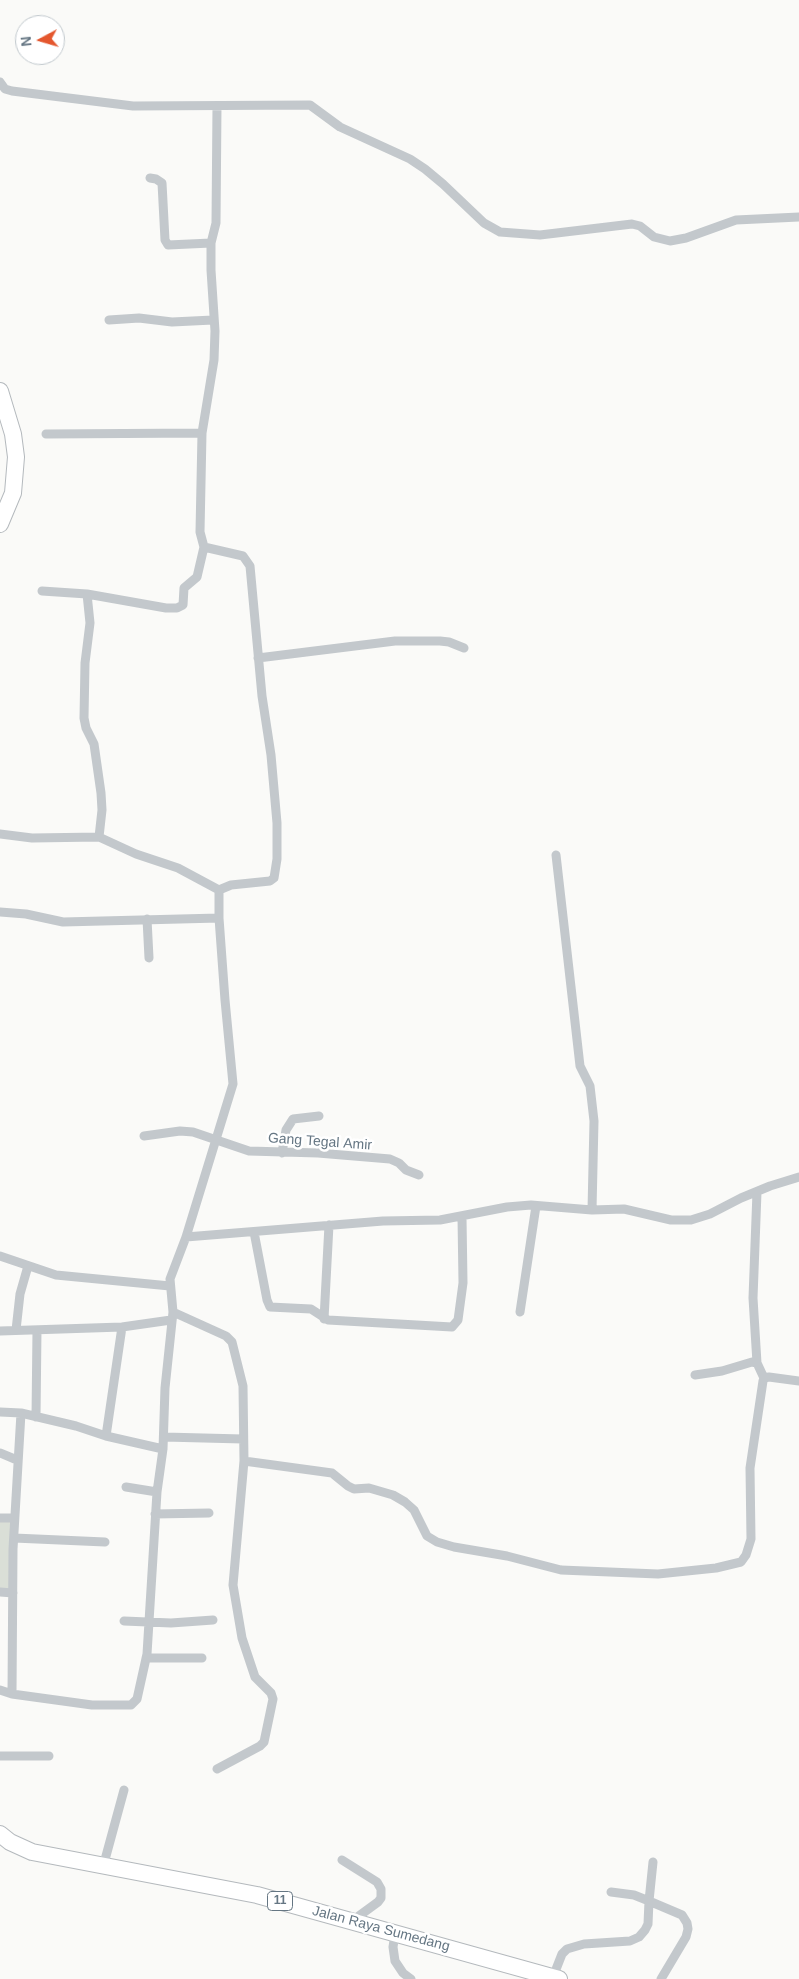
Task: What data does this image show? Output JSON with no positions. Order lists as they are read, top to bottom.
{
  "streets": {
    "highway": ["11", "Jalan Raya Sumedang"],
    "street": ["Gang Tegal Amir"]
  },
  "north": "left"
}
